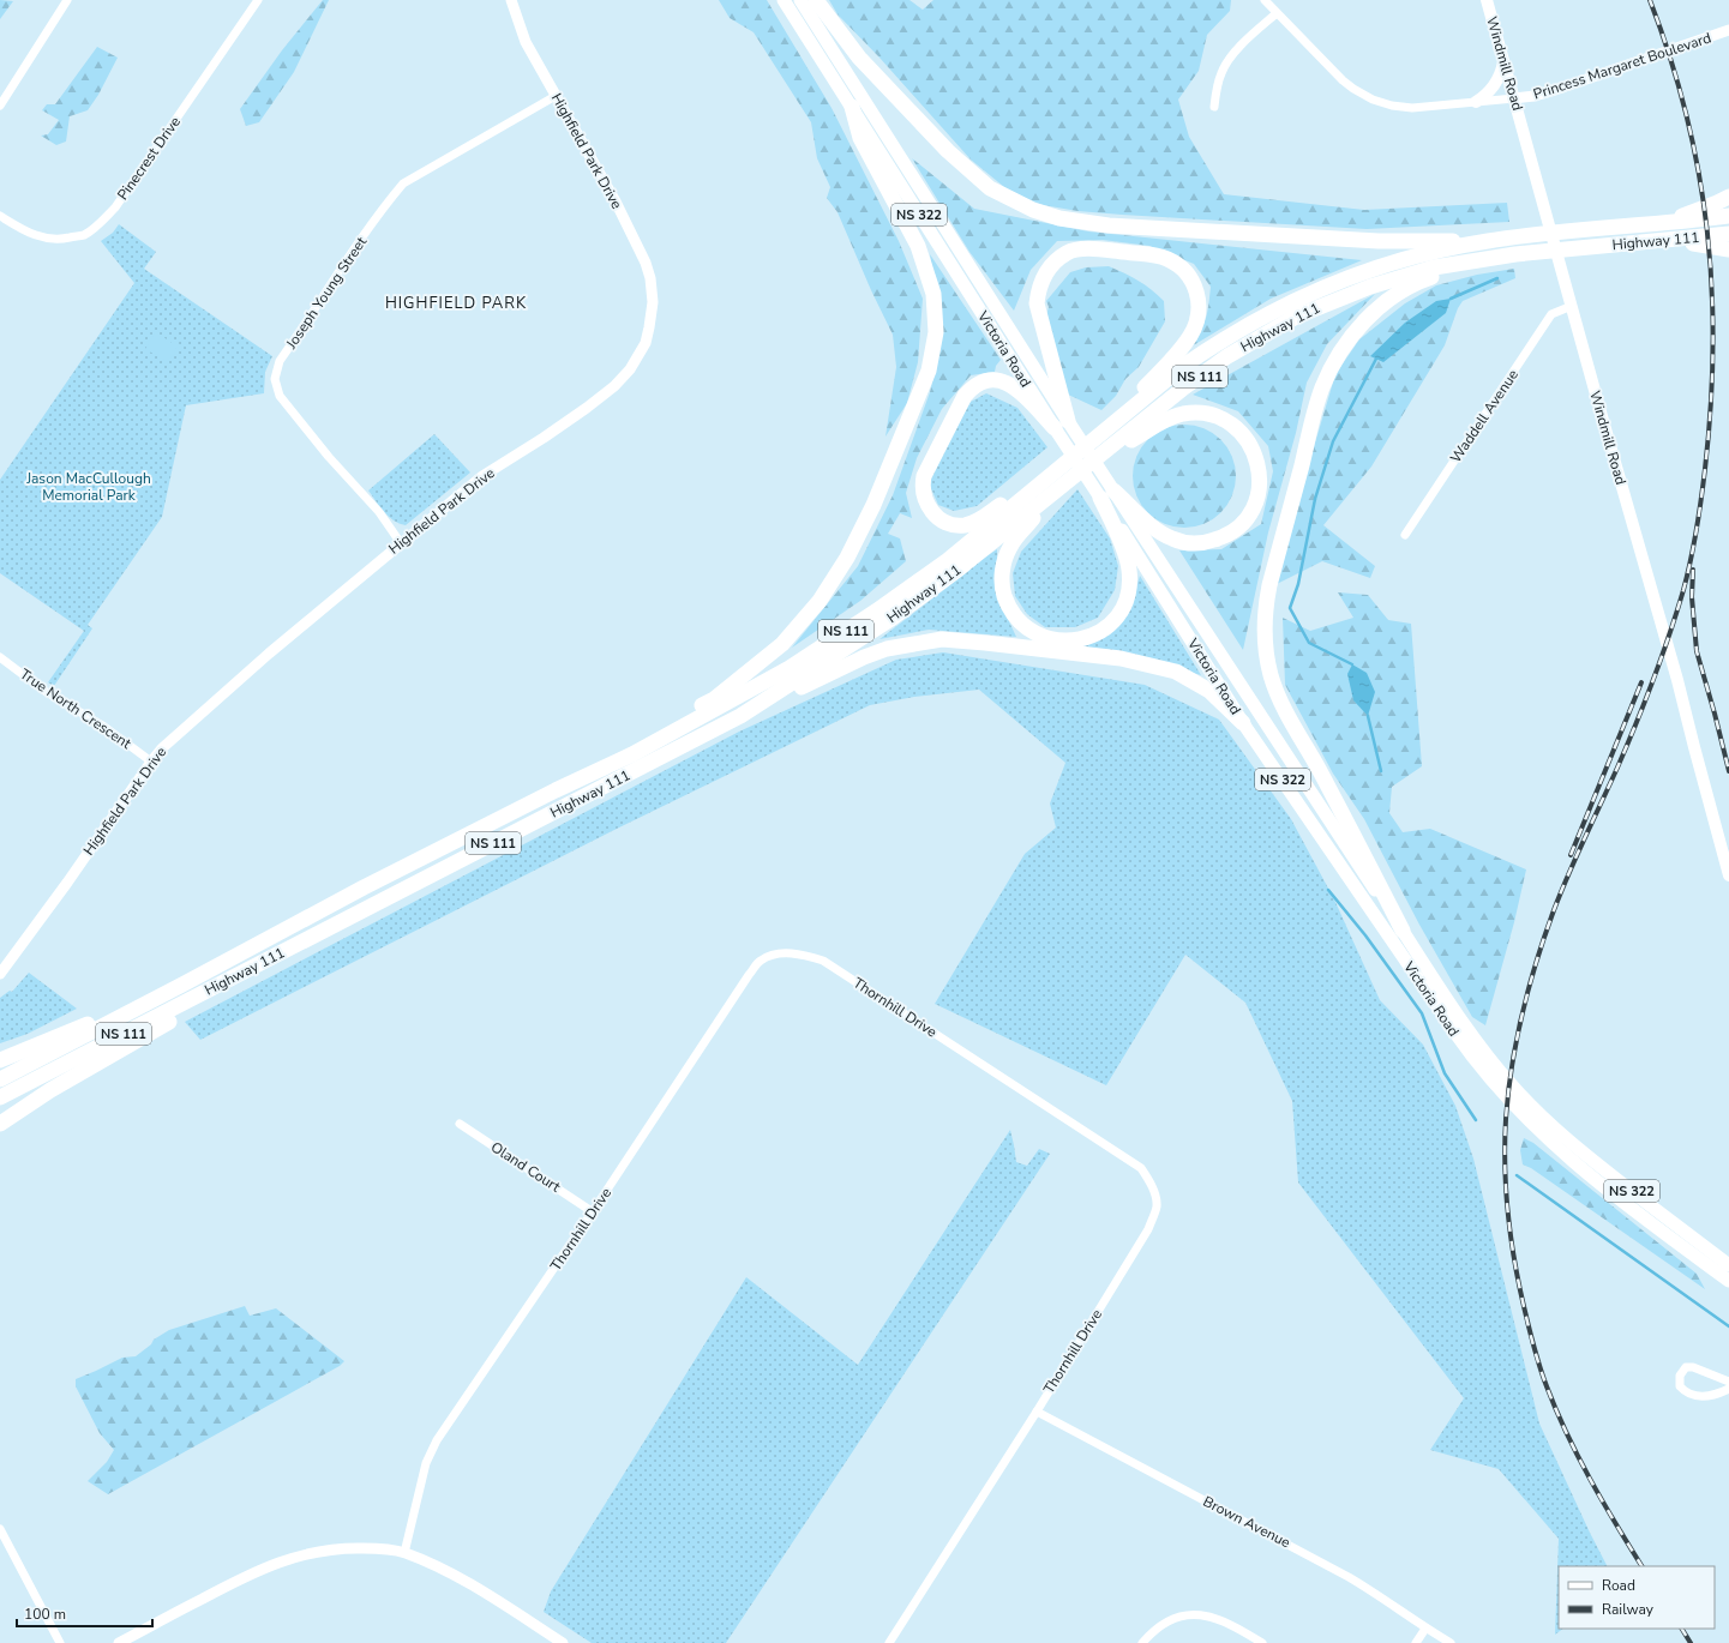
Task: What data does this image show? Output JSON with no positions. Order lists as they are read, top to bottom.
{
  "streets": {
    "highway": ["Highway 111", "NS 111"],
    "main road": ["Windmill Road", "NS 322", "Victoria Road"],
    "street": [
      "Princess Margaret Boulevard",
      "Highfield Park Drive",
      "Pinecrest Drive",
      "Joseph Young Street",
      "Waddell Avenue",
      "True North Crescent",
      "Thornhill Drive",
      "Oland Court",
      "Brown Avenue"
    ]
  },
  "crossings": [
    ["Windmill Road", "Princess Margaret Boulevard"],
    ["Windmill Road", "Waddell Avenue"],
    ["Highfield Park Drive", "Joseph Young Street"],
    ["Highfield Park Drive", "True North Crescent"],
    ["Thornhill Drive", "Oland Court"],
    ["Thornhill Drive", "Brown Avenue"]
  ],
  "districts": ["HIGHFIELD PARK"],
  "parks": ["Jason MacCullough Memorial Park"],
  "legend": ["Road", "Railway"],
  "scale_bar": "100 m"
}
